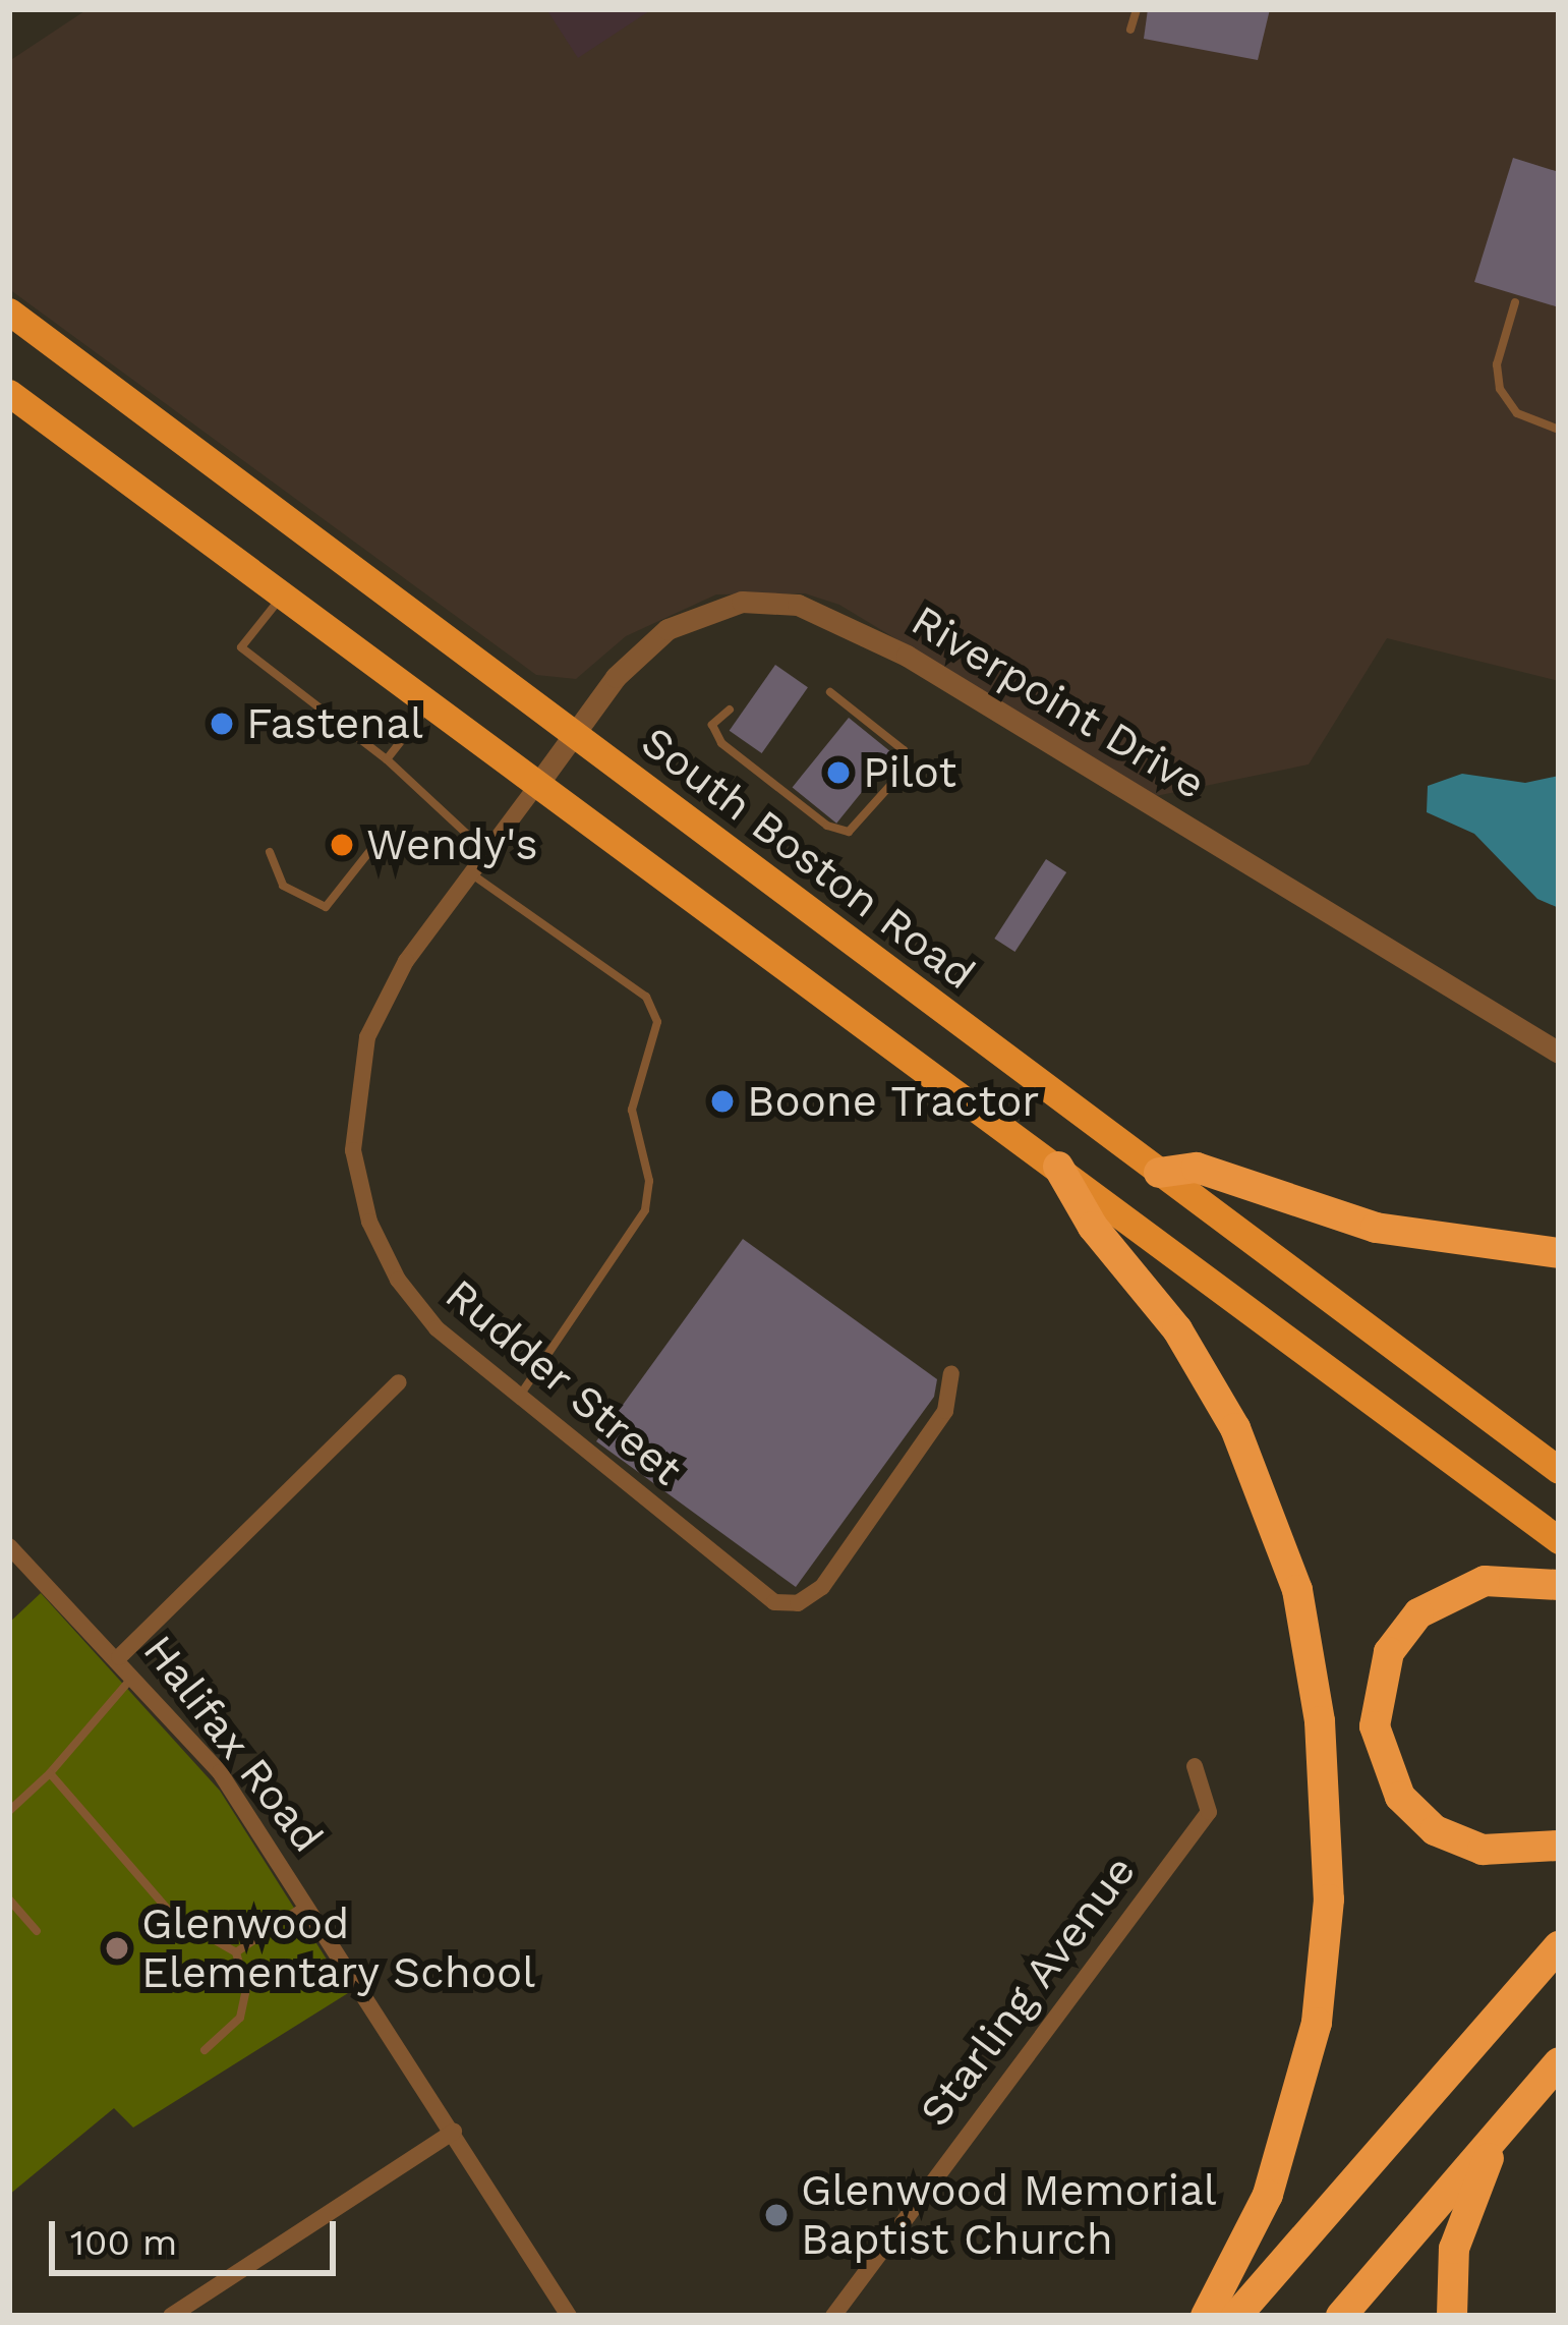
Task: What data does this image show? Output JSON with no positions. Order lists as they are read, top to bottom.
{
  "streets": {
    "highway": ["South Boston Road"],
    "street": [
      "Riverpoint Drive",
      "Rudder Street",
      "Halifax Road",
      "Starling Avenue"
    ]
  },
  "crossings": [
    ["Riverpoint Drive", "South Boston Road"],
    ["Riverpoint Drive", "Rudder Street"]
  ],
  "places": [
    "Fastenal",
    "Pilot",
    "Wendy's",
    "Boone Tractor",
    "Glenwood Elementary School",
    "Glenwood Memorial Baptist Church"
  ],
  "scale_bar": "100 m"
}
